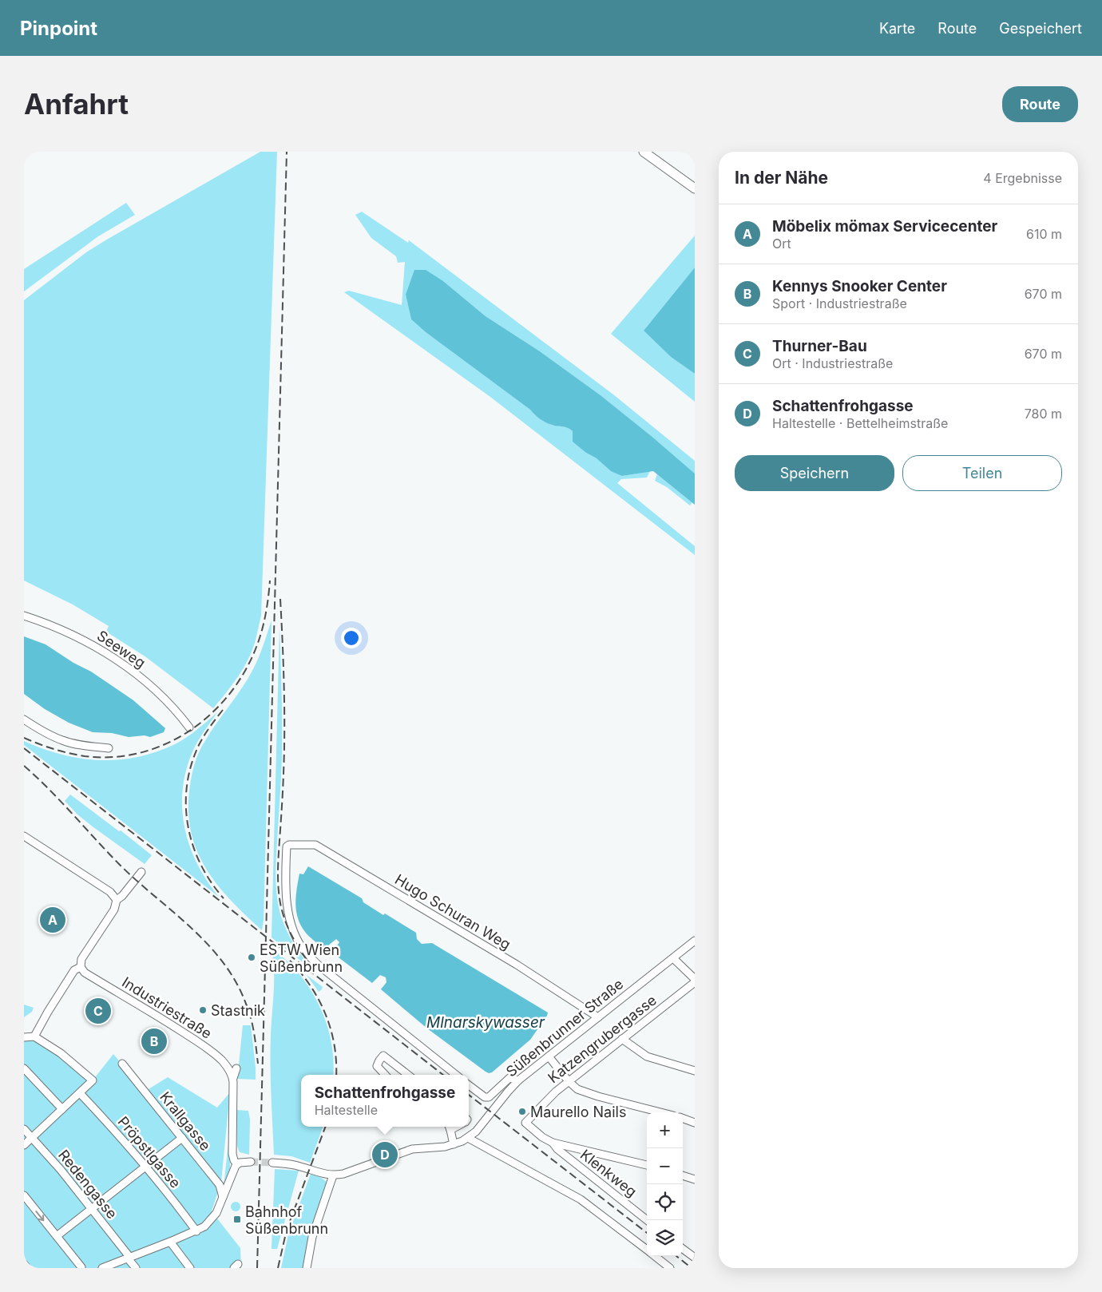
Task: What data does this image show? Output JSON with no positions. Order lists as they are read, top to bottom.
{
  "streets": {
    "street": [
      "Seeweg",
      "Hugo Schuran Weg",
      "Industriestraße",
      "Süßenbrunner Straße",
      "Katzengrubergasse",
      "Krallgasse",
      "Pröpstlgasse",
      "Klenkweg",
      "Redengasse"
    ]
  },
  "crossings": [
    ["Hugo Schuran Weg", "Süßenbrunner Straße"],
    ["Katzengrubergasse", "Klenkweg"]
  ],
  "water": ["Mlnarskywasser"],
  "places": {
    "other": ["ESTW Wien Süßenbrunn", "Stastnik", "Maurello Nails"],
    "transit": ["Bahnhof Süßenbrunn"]
  },
  "page": {
    "header": "Pinpoint",
    "nav": ["Karte", "Route", "Gespeichert"],
    "buttons": [
      "Route",
      ["Speichern", "Teilen"]
    ],
    "title": "Anfahrt",
    "heading": ["In der Nähe", "4 Ergebnisse"],
    "list": [
      {
        "mark": "A",
        "name": "Möbelix mömax Servicecenter",
        "note": "Ort",
        "value": "610 m"
      },
      {
        "mark": "B",
        "name": "Kennys Snooker Center",
        "note": "Sport · Industriestraße",
        "value": "670 m"
      },
      {
        "mark": "C",
        "name": "Thurner-Bau",
        "note": "Ort · Industriestraße",
        "value": "670 m"
      },
      {
        "mark": "D",
        "name": "Schattenfrohgasse",
        "note": "Haltestelle · Bettelheimstraße",
        "value": "780 m"
      }
    ],
    "pins": [
      "A",
      "C",
      "B",
      "D"
    ],
    "popup": ["Schattenfrohgasse", "Haltestelle"],
    "map_buttons": ["+", "−"]
  }
}
